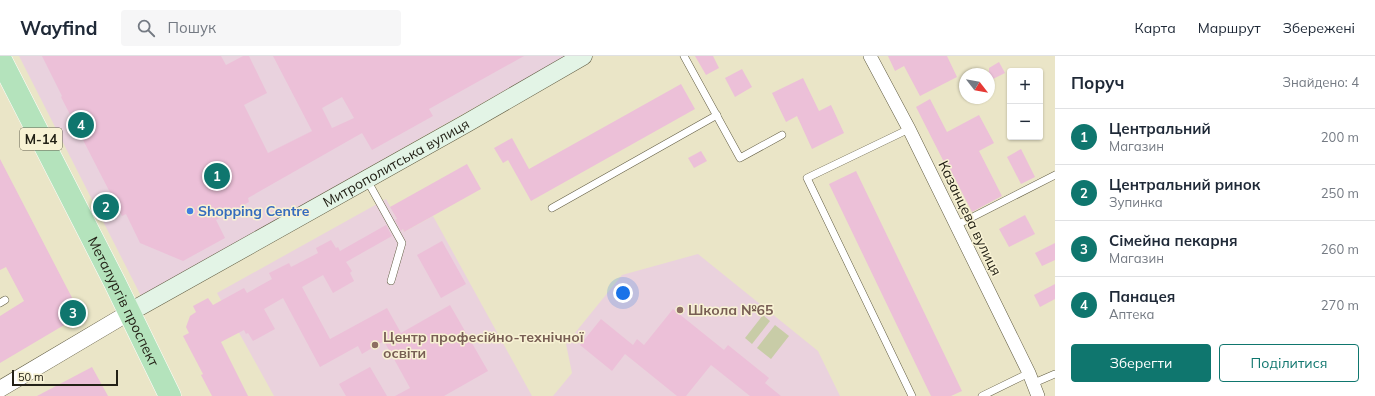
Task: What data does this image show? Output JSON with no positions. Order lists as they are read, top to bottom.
{
  "streets": {
    "highway": ["М-14", "Металургів проспект"],
    "main road": ["Митрополитська вулиця"],
    "street": ["Казанцева вулиця"]
  },
  "crossings": [
    ["Митрополитська вулиця", "Металургів проспект"]
  ],
  "places": ["Shopping Centre", "Школа №65", "Центр професійно-технічної освіти"],
  "scale_bar": "50 m",
  "north": "bottom right",
  "page": {
    "header": "Wayfind",
    "search": "Пошук",
    "nav": ["Карта", "Маршрут", "Збережені"],
    "heading": ["Поруч", "Знайдено: 4"],
    "map_buttons": ["+", "−"],
    "list": [
      {
        "mark": "1",
        "name": "Центральний",
        "note": "Магазин",
        "value": "200 m"
      },
      {
        "mark": "2",
        "name": "Центральний ринок",
        "note": "Зупинка",
        "value": "250 m"
      },
      {
        "mark": "3",
        "name": "Сімейна пекарня",
        "note": "Магазин",
        "value": "260 m"
      },
      {
        "mark": "4",
        "name": "Панацея",
        "note": "Аптека",
        "value": "270 m"
      }
    ],
    "pins": [
      "4",
      "1",
      "2",
      "3"
    ],
    "buttons": ["Зберегти", "Поділитися"],
    "scale": "50 m"
  }
}
